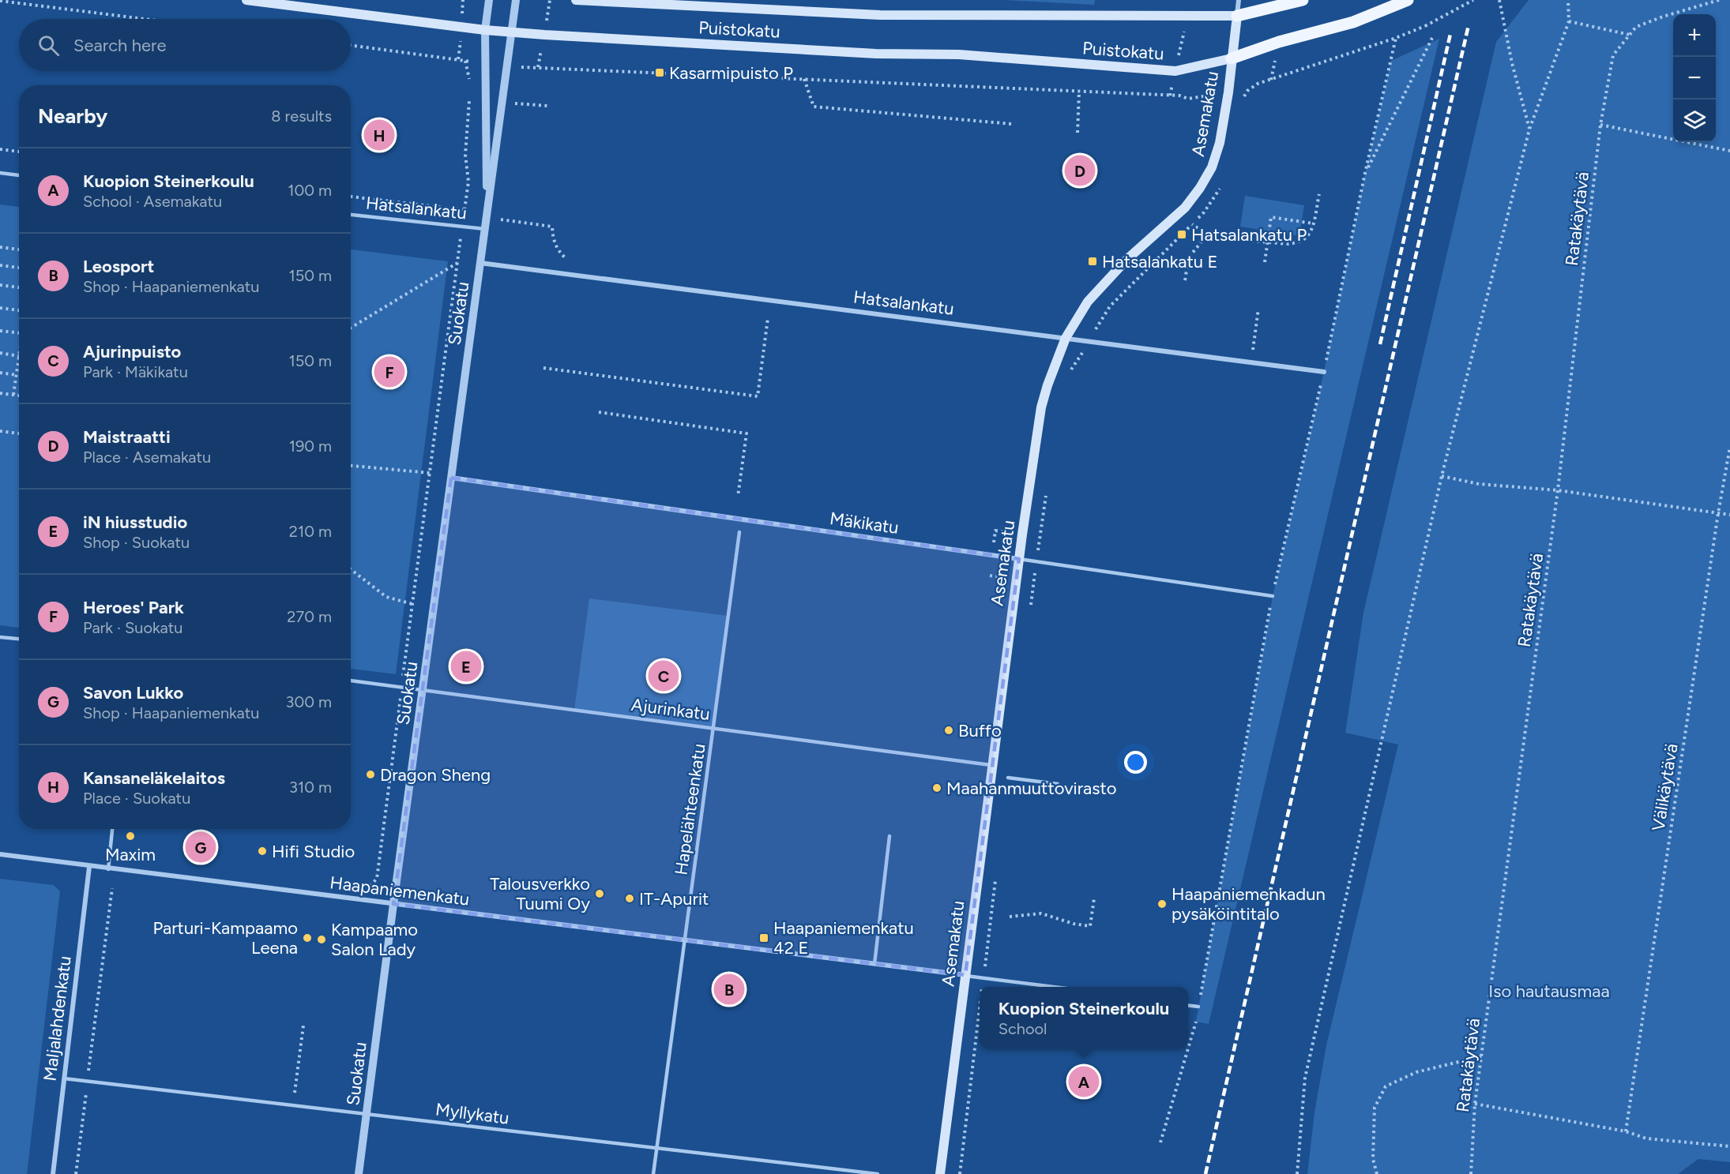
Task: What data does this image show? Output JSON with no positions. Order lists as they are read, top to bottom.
{
  "streets": {
    "main road": ["Puistokatu", "Asemakatu"],
    "street": [
      "Hatsalankatu",
      "Suokatu",
      "Mäkikatu",
      "Haapaniemenkatu",
      "Maljalahdenkatu"
    ],
    "lane": ["Ajurinkatu", "Hapelähteenkatu", "Myllykatu"],
    "path": ["Ratakäytävä", "Välikäytävä"]
  },
  "crossings": [
    ["Puistokatu", "Asemakatu"],
    ["Puistokatu", "Suokatu"],
    ["Asemakatu", "Hatsalankatu"],
    ["Asemakatu", "Mäkikatu"],
    ["Asemakatu", "Ajurinkatu"],
    ["Asemakatu", "Haapaniemenkatu"],
    ["Hatsalankatu", "Suokatu"],
    ["Suokatu", "Mäkikatu"],
    ["Suokatu", "Ajurinkatu"],
    ["Suokatu", "Haapaniemenkatu"],
    ["Suokatu", "Myllykatu"],
    ["Ajurinkatu", "Hapelähteenkatu"],
    ["Hapelähteenkatu", "Haapaniemenkatu"],
    ["Hapelähteenkatu", "Myllykatu"],
    ["Haapaniemenkatu", "Maljalahdenkatu"],
    ["Maljalahdenkatu", "Myllykatu"]
  ],
  "parks": ["Iso hautausmaa"],
  "places": {
    "transit": [
      "Kasarmipuisto P",
      "Hatsalankatu P",
      "Hatsalankatu E",
      "Haapaniemenkatu 42 E"
    ],
    "other": [
      "Buffo",
      "Dragon Sheng",
      "Maahanmuuttovirasto",
      "Maxim",
      "Hifi Studio",
      "Talousverkko Tuumi Oy",
      "IT-Apurit",
      "Haapaniemenkadun pysäköintitalo",
      "Parturi-Kampaamo Leena",
      "Kampaamo Salon Lady"
    ]
  },
  "page": {
    "map_buttons": ["+", "−"],
    "search": "Search here",
    "heading": ["Nearby", "8 results"],
    "pins": [
      "H",
      "D",
      "F",
      "E",
      "C",
      "G",
      "B",
      "A"
    ],
    "list": [
      {
        "mark": "A",
        "name": "Kuopion Steinerkoulu",
        "note": "School · Asemakatu",
        "value": "100 m"
      },
      {
        "mark": "B",
        "name": "Leosport",
        "note": "Shop · Haapaniemenkatu",
        "value": "150 m"
      },
      {
        "mark": "C",
        "name": "Ajurinpuisto",
        "note": "Park · Mäkikatu",
        "value": "150 m"
      },
      {
        "mark": "D",
        "name": "Maistraatti",
        "note": "Place · Asemakatu",
        "value": "190 m"
      },
      {
        "mark": "E",
        "name": "iN hiusstudio",
        "note": "Shop · Suokatu",
        "value": "210 m"
      },
      {
        "mark": "F",
        "name": "Heroes' Park",
        "note": "Park · Suokatu",
        "value": "270 m"
      },
      {
        "mark": "G",
        "name": "Savon Lukko",
        "note": "Shop · Haapaniemenkatu",
        "value": "300 m"
      },
      {
        "mark": "H",
        "name": "Kansaneläkelaitos",
        "note": "Place · Suokatu",
        "value": "310 m"
      }
    ],
    "popup": ["Kuopion Steinerkoulu", "School"]
  }
}
